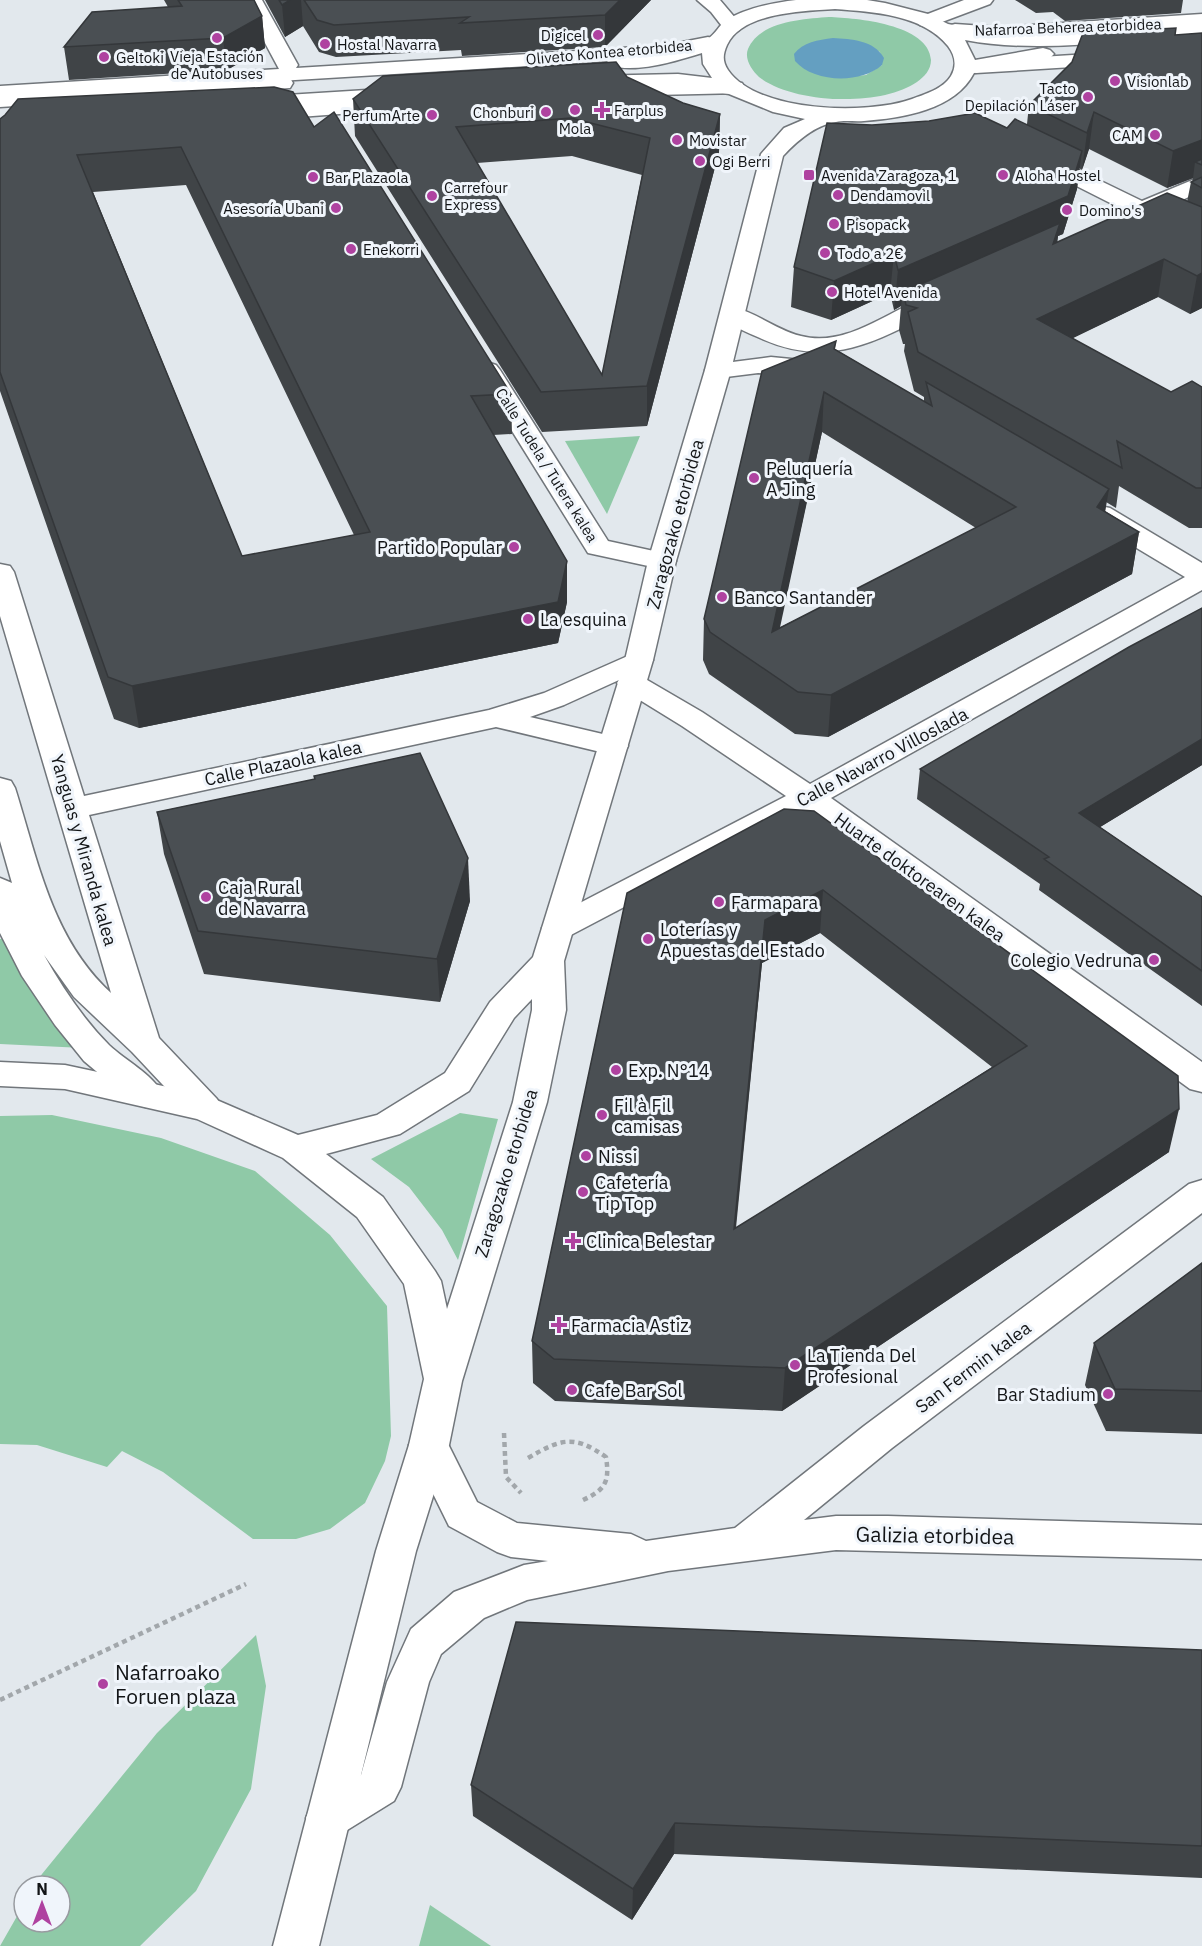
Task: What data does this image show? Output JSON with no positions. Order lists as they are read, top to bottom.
{
  "streets": {
    "main road": [
      "Nafarroa Beherea etorbidea",
      "Oliveto Kontea etorbidea",
      "Calle Tudela / Tutera kalea",
      "Zaragozako etorbidea",
      "Calle Navarro Villoslada",
      "Calle Plazaola kalea",
      "Yanguas y Miranda kalea",
      "Huarte doktorearen kalea",
      "San Fermin kalea",
      "Galizia etorbidea"
    ]
  },
  "crossings": [
    ["Calle Tudela / Tutera kalea", "Zaragozako etorbidea"],
    ["Zaragozako etorbidea", "Calle Navarro Villoslada"],
    ["Zaragozako etorbidea", "Calle Plazaola kalea"],
    ["Zaragozako etorbidea", "Huarte doktorearen kalea"],
    ["Calle Navarro Villoslada", "Huarte doktorearen kalea"],
    ["Calle Plazaola kalea", "Yanguas y Miranda kalea"],
    ["Calle Plazaola kalea", "Huarte doktorearen kalea"],
    ["San Fermin kalea", "Galizia etorbidea"]
  ],
  "places": {
    "other": [
      "Digicel",
      "Vieja Estación de Autobuses",
      "Hostal Navarra",
      "Geltoki",
      "Visionlab",
      "Tacto Depilación Láser",
      "Mola",
      "Chonburi",
      "PerfumArte",
      "CAM",
      "Movistar",
      "Ogi Berri",
      "Aloha Hostel",
      "Bar Plazaola",
      "Dendamovil",
      "Carrefour Express",
      "Asesoría Ubani",
      "Domino's",
      "Pisopack",
      "Enekorri",
      "Todo a 2€",
      "Hotel Avenida",
      "Peluquería A Jing",
      "Partido Popular",
      "Banco Santander",
      "La esquina",
      "Caja Rural de Navarra",
      "Farmapara",
      "Loterías y Apuestas del Estado",
      "Colegio Vedruna",
      "Exp. N°14",
      "Fil à Fil camisas",
      "Nissi",
      "Cafetería Tip Top",
      "La Tienda Del Profesional",
      "Cafe Bar Sol",
      "Bar Stadium",
      "Nafarroako Foruen plaza"
    ],
    "health": ["Farplus", "Clinica Belestar", "Farmacia Astiz"],
    "transit": ["Avenida Zaragoza, 1"]
  },
  "north": "top"
}
